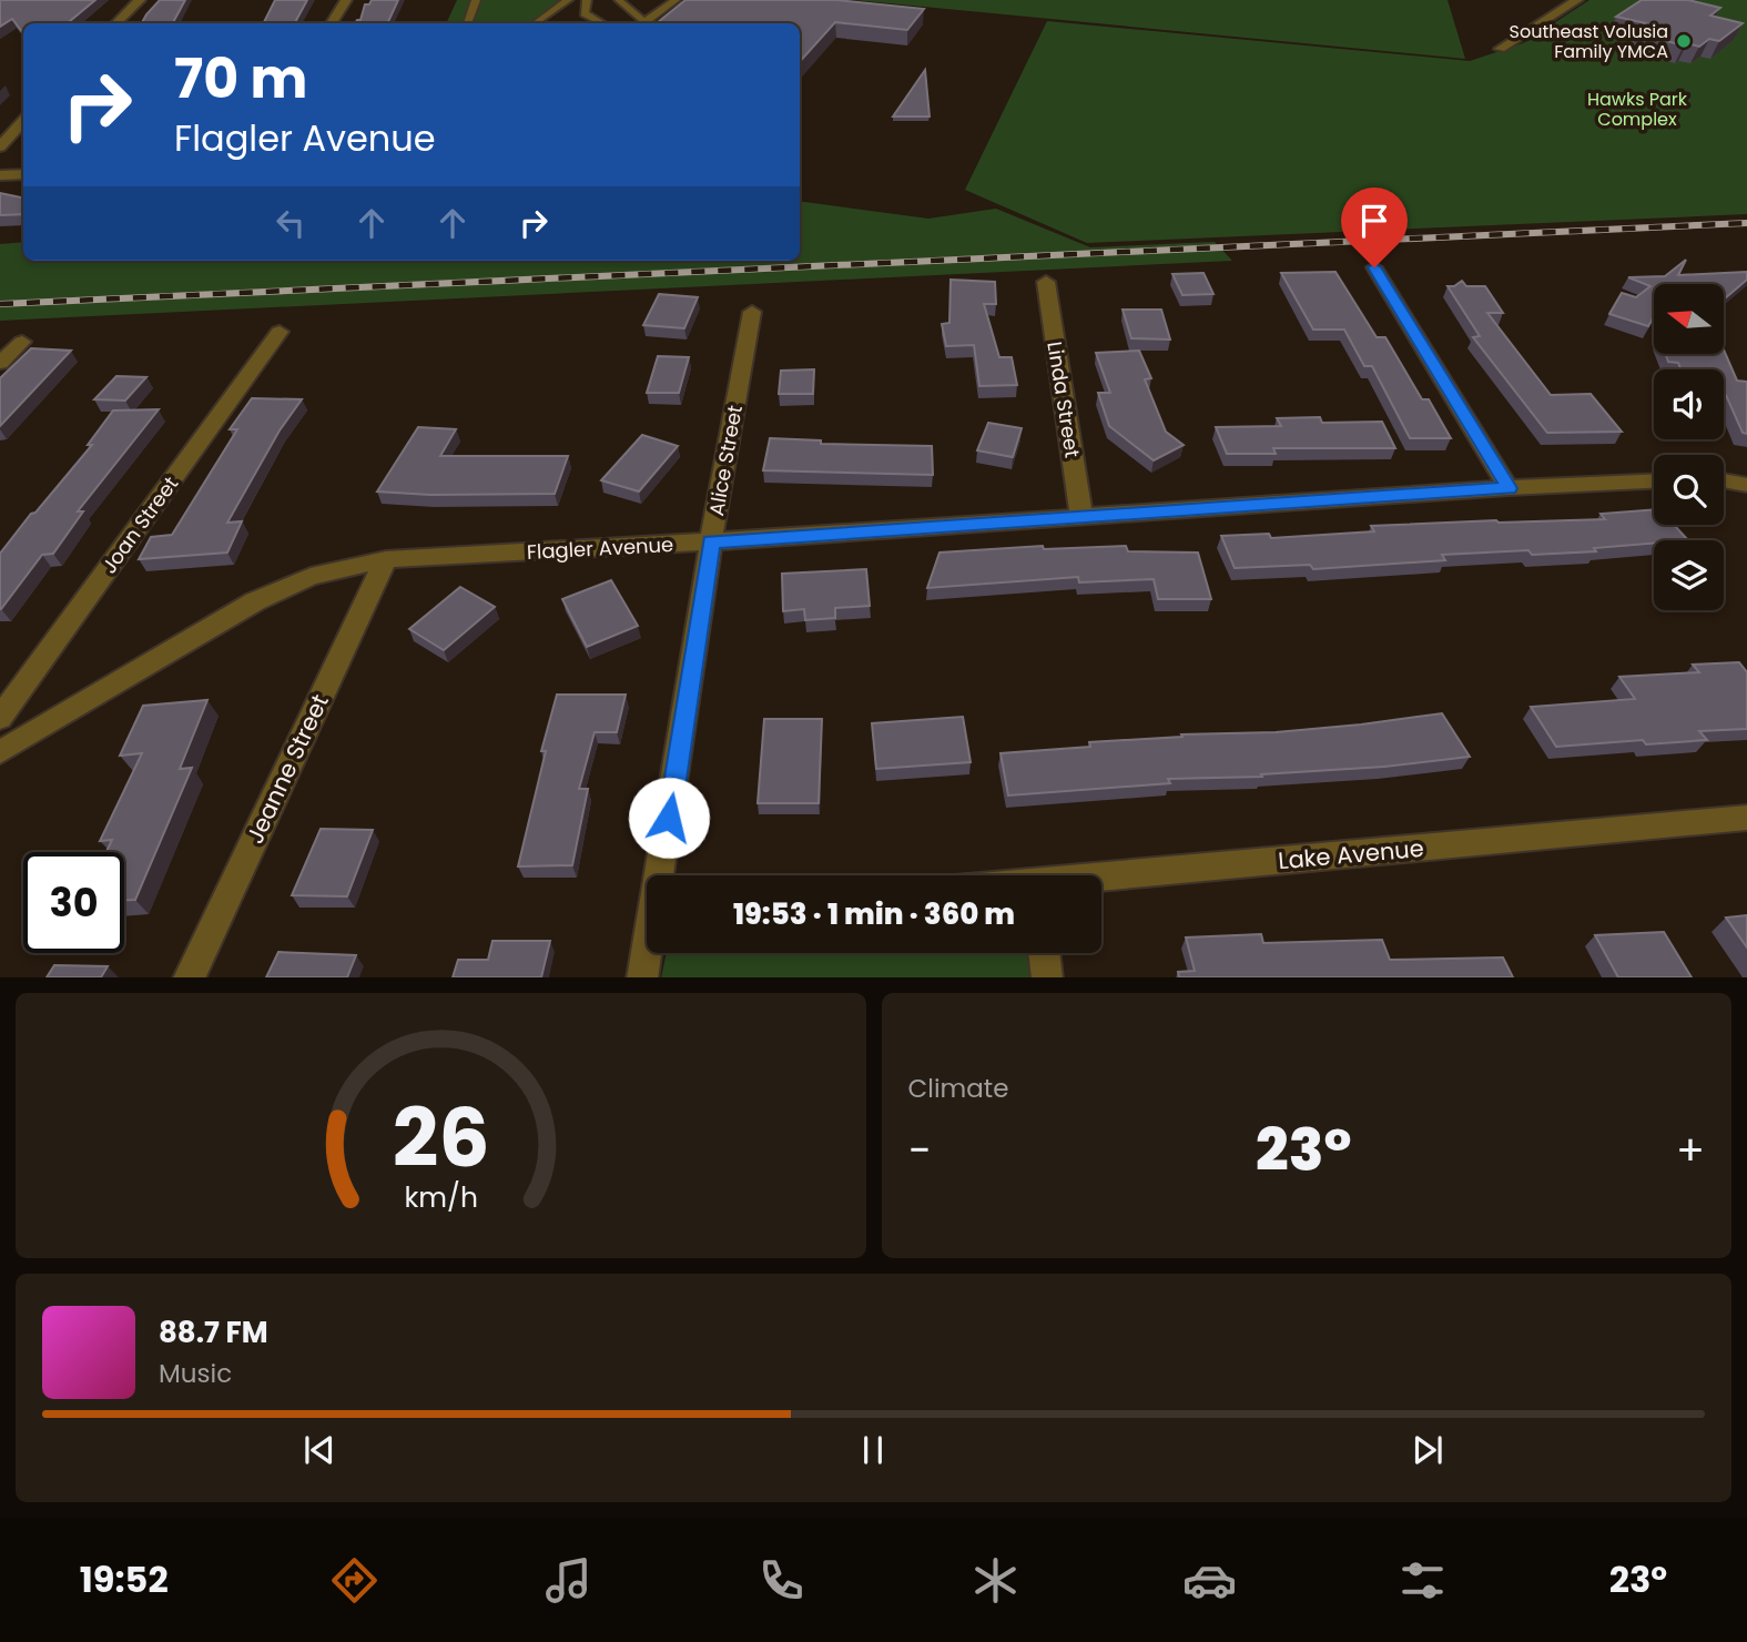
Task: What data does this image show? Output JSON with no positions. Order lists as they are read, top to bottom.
{
  "streets": {
    "street": [
      "Linda Street",
      "Alice Street",
      "Joan Street",
      "Flagler Avenue",
      "Jeanne Street",
      "Lake Avenue"
    ]
  },
  "crossings": [
    ["Linda Street", "Flagler Avenue"],
    ["Alice Street", "Flagler Avenue"],
    ["Flagler Avenue", "Jeanne Street"]
  ],
  "parks": ["Hawks Park Complex"],
  "places": ["Southeast Volusia Family YMCA"],
  "north": "left",
  "page": {
    "turn": ["70 m", "Flagler Avenue"],
    "limit": "30",
    "trip": "19:53 · 1 min · 360 m",
    "tile": "Climate",
    "heat": ["−", "23°", "+"],
    "song": ["88.7 FM", "Music"],
    "tabs": ["19:52", "23°"],
    "gauge": ["26", "km/h"]
  }
}
